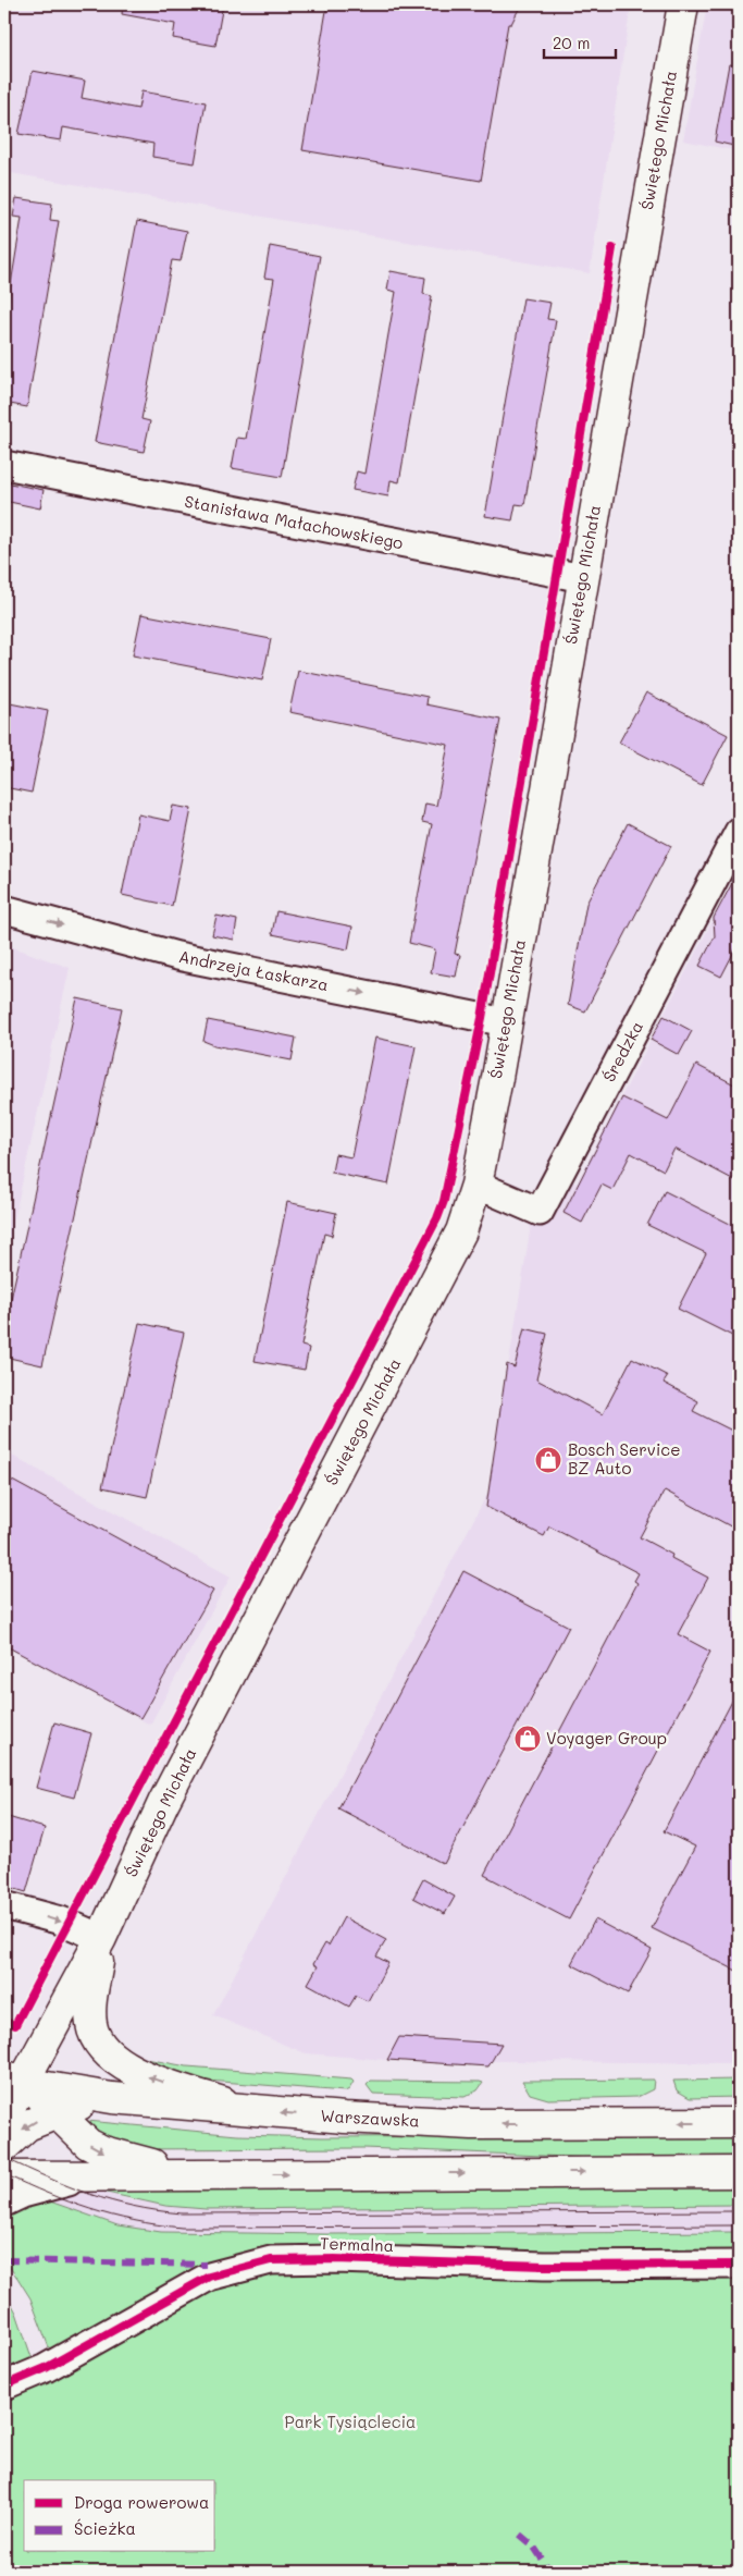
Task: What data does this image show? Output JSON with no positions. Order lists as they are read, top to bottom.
{
  "streets": {
    "street": [
      "Świętego Michała",
      "Stanisława Małachowskiego",
      "Andrzeja Łaskarza",
      "Średzka",
      "Warszawska",
      "Termalna"
    ]
  },
  "crossings": [
    ["Świętego Michała", "Stanisława Małachowskiego"],
    ["Świętego Michała", "Andrzeja Łaskarza"],
    ["Świętego Michała", "Średzka"],
    ["Świętego Michała", "Warszawska"]
  ],
  "one_way": ["Andrzeja Łaskarza"],
  "parks": ["Park Tysiąclecia"],
  "places": {
    "shop": ["Bosch Service BZ Auto", "Voyager Group"]
  },
  "legend": ["Droga rowerowa", "Ścieżka"],
  "scale_bar": "20 m"
}
